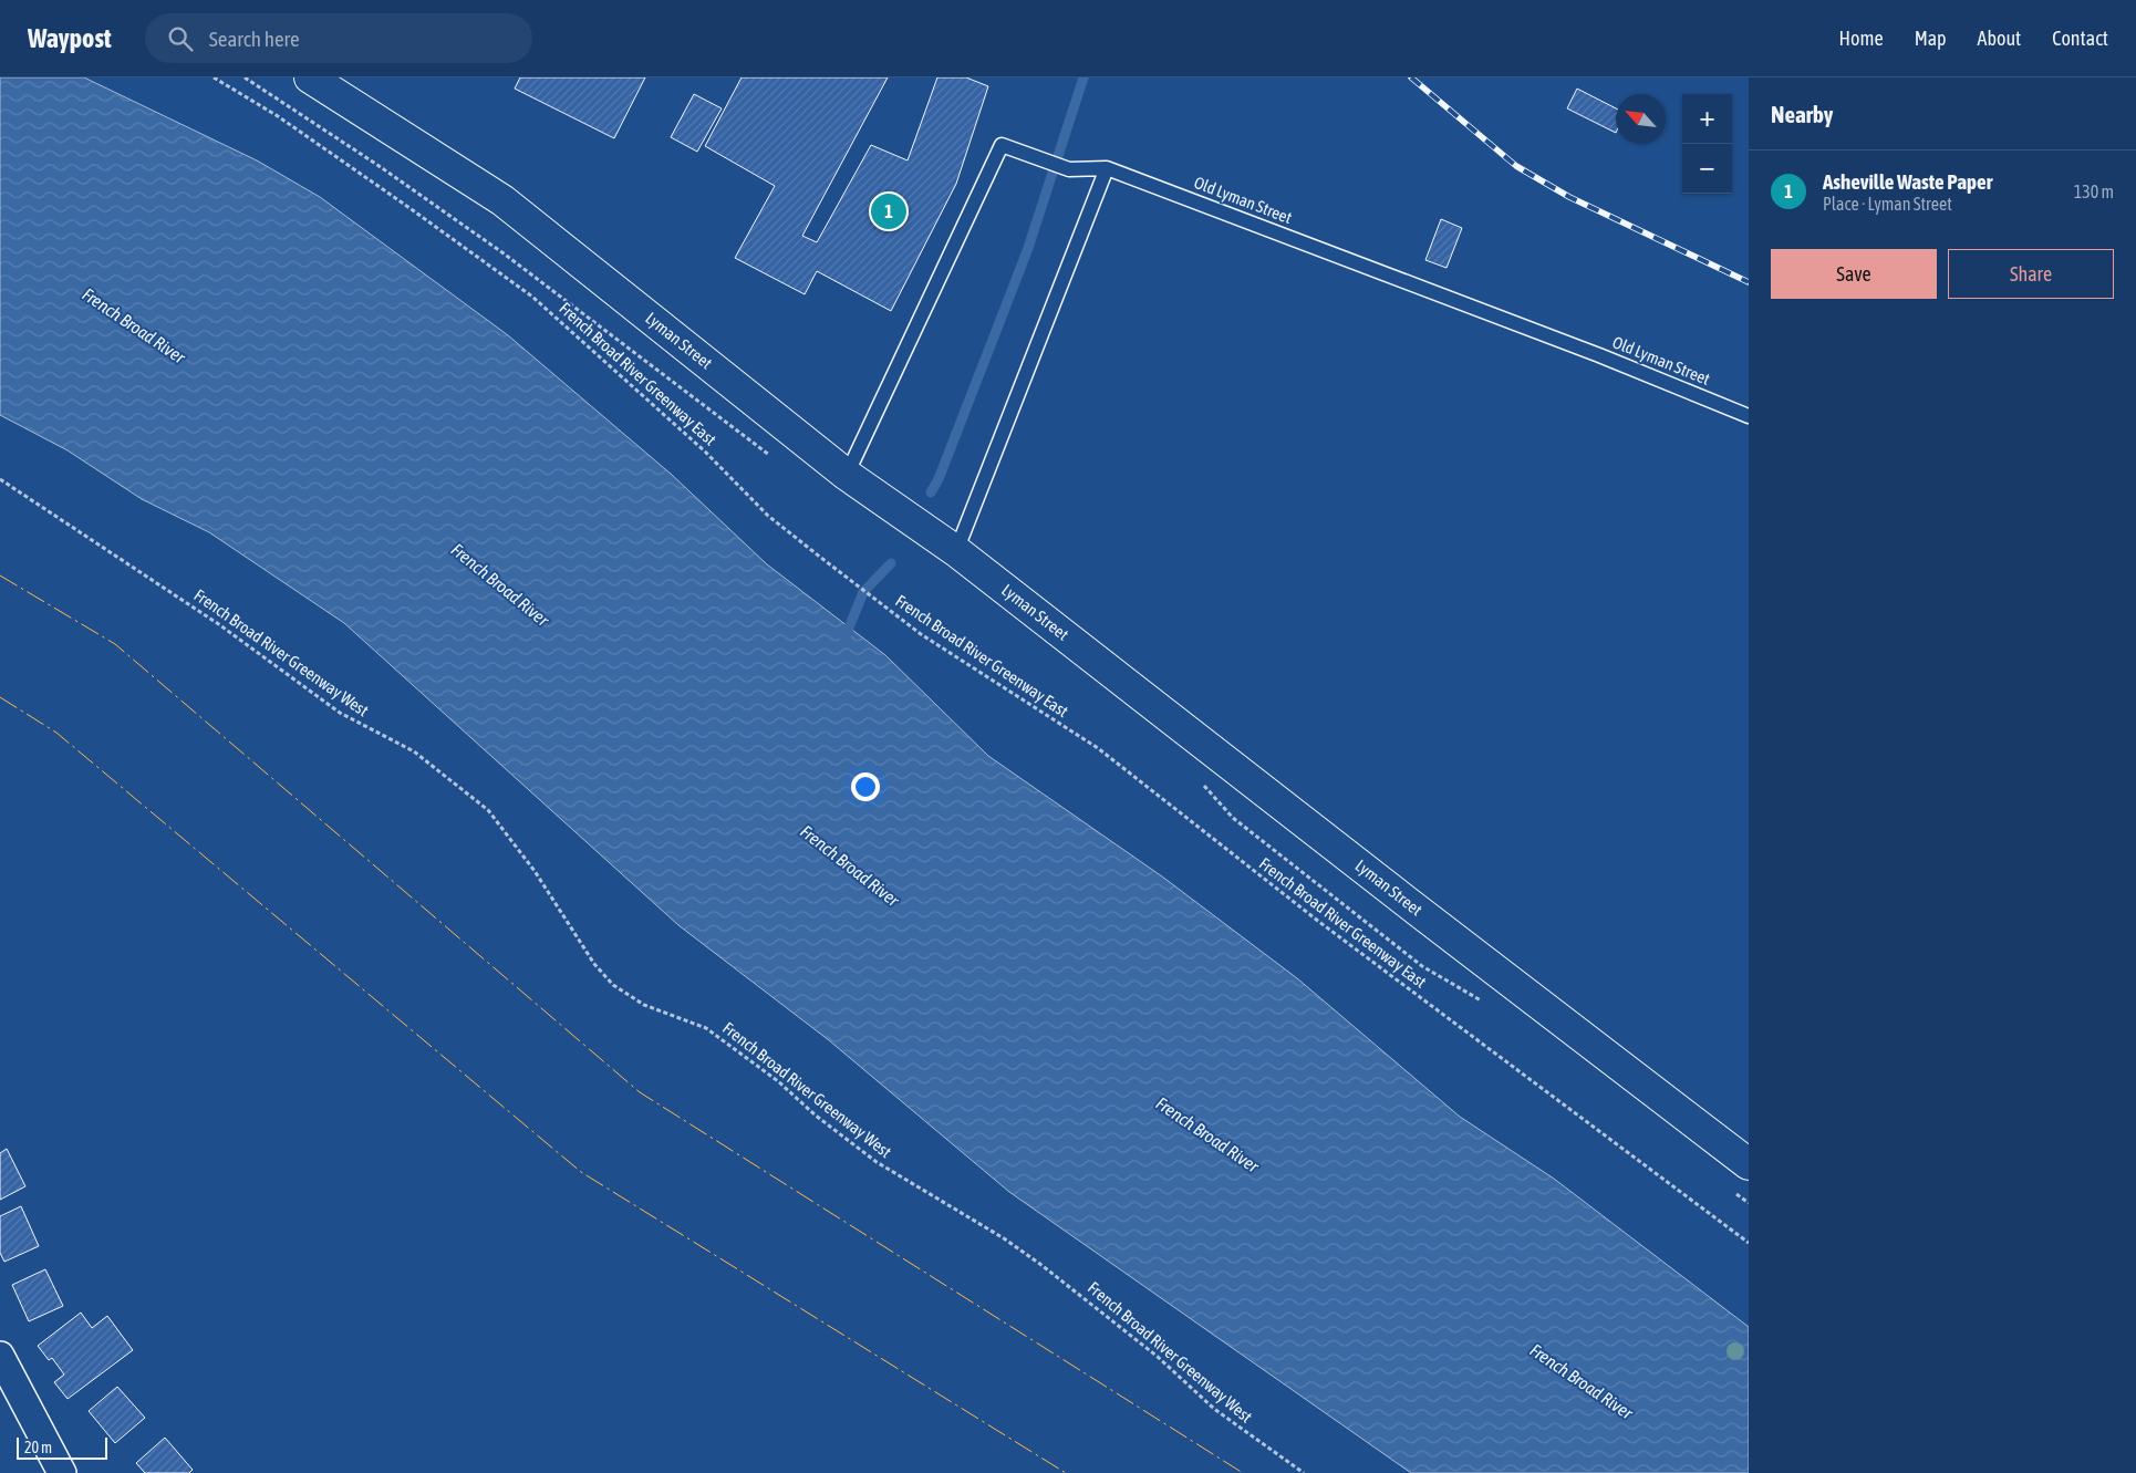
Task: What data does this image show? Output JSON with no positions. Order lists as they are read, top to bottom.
{
  "streets": {
    "main road": ["Lyman Street"],
    "lane": ["Old Lyman Street"],
    "path": ["French Broad River Greenway East", "French Broad River Greenway West"]
  },
  "water": ["French Broad River"],
  "scale_bar": "20 m",
  "north": "top left",
  "page": {
    "header": "Waypost",
    "search": "Search here",
    "nav": [
      "Home",
      "Map",
      "About",
      "Contact"
    ],
    "heading": "Nearby",
    "map_buttons": ["+", "−"],
    "list": [
      {
        "mark": "1",
        "name": "Asheville Waste Paper",
        "note": "Place · Lyman Street",
        "value": "130 m"
      }
    ],
    "pins": "1",
    "buttons": ["Save", "Share"],
    "scale": "20 m"
  }
}
